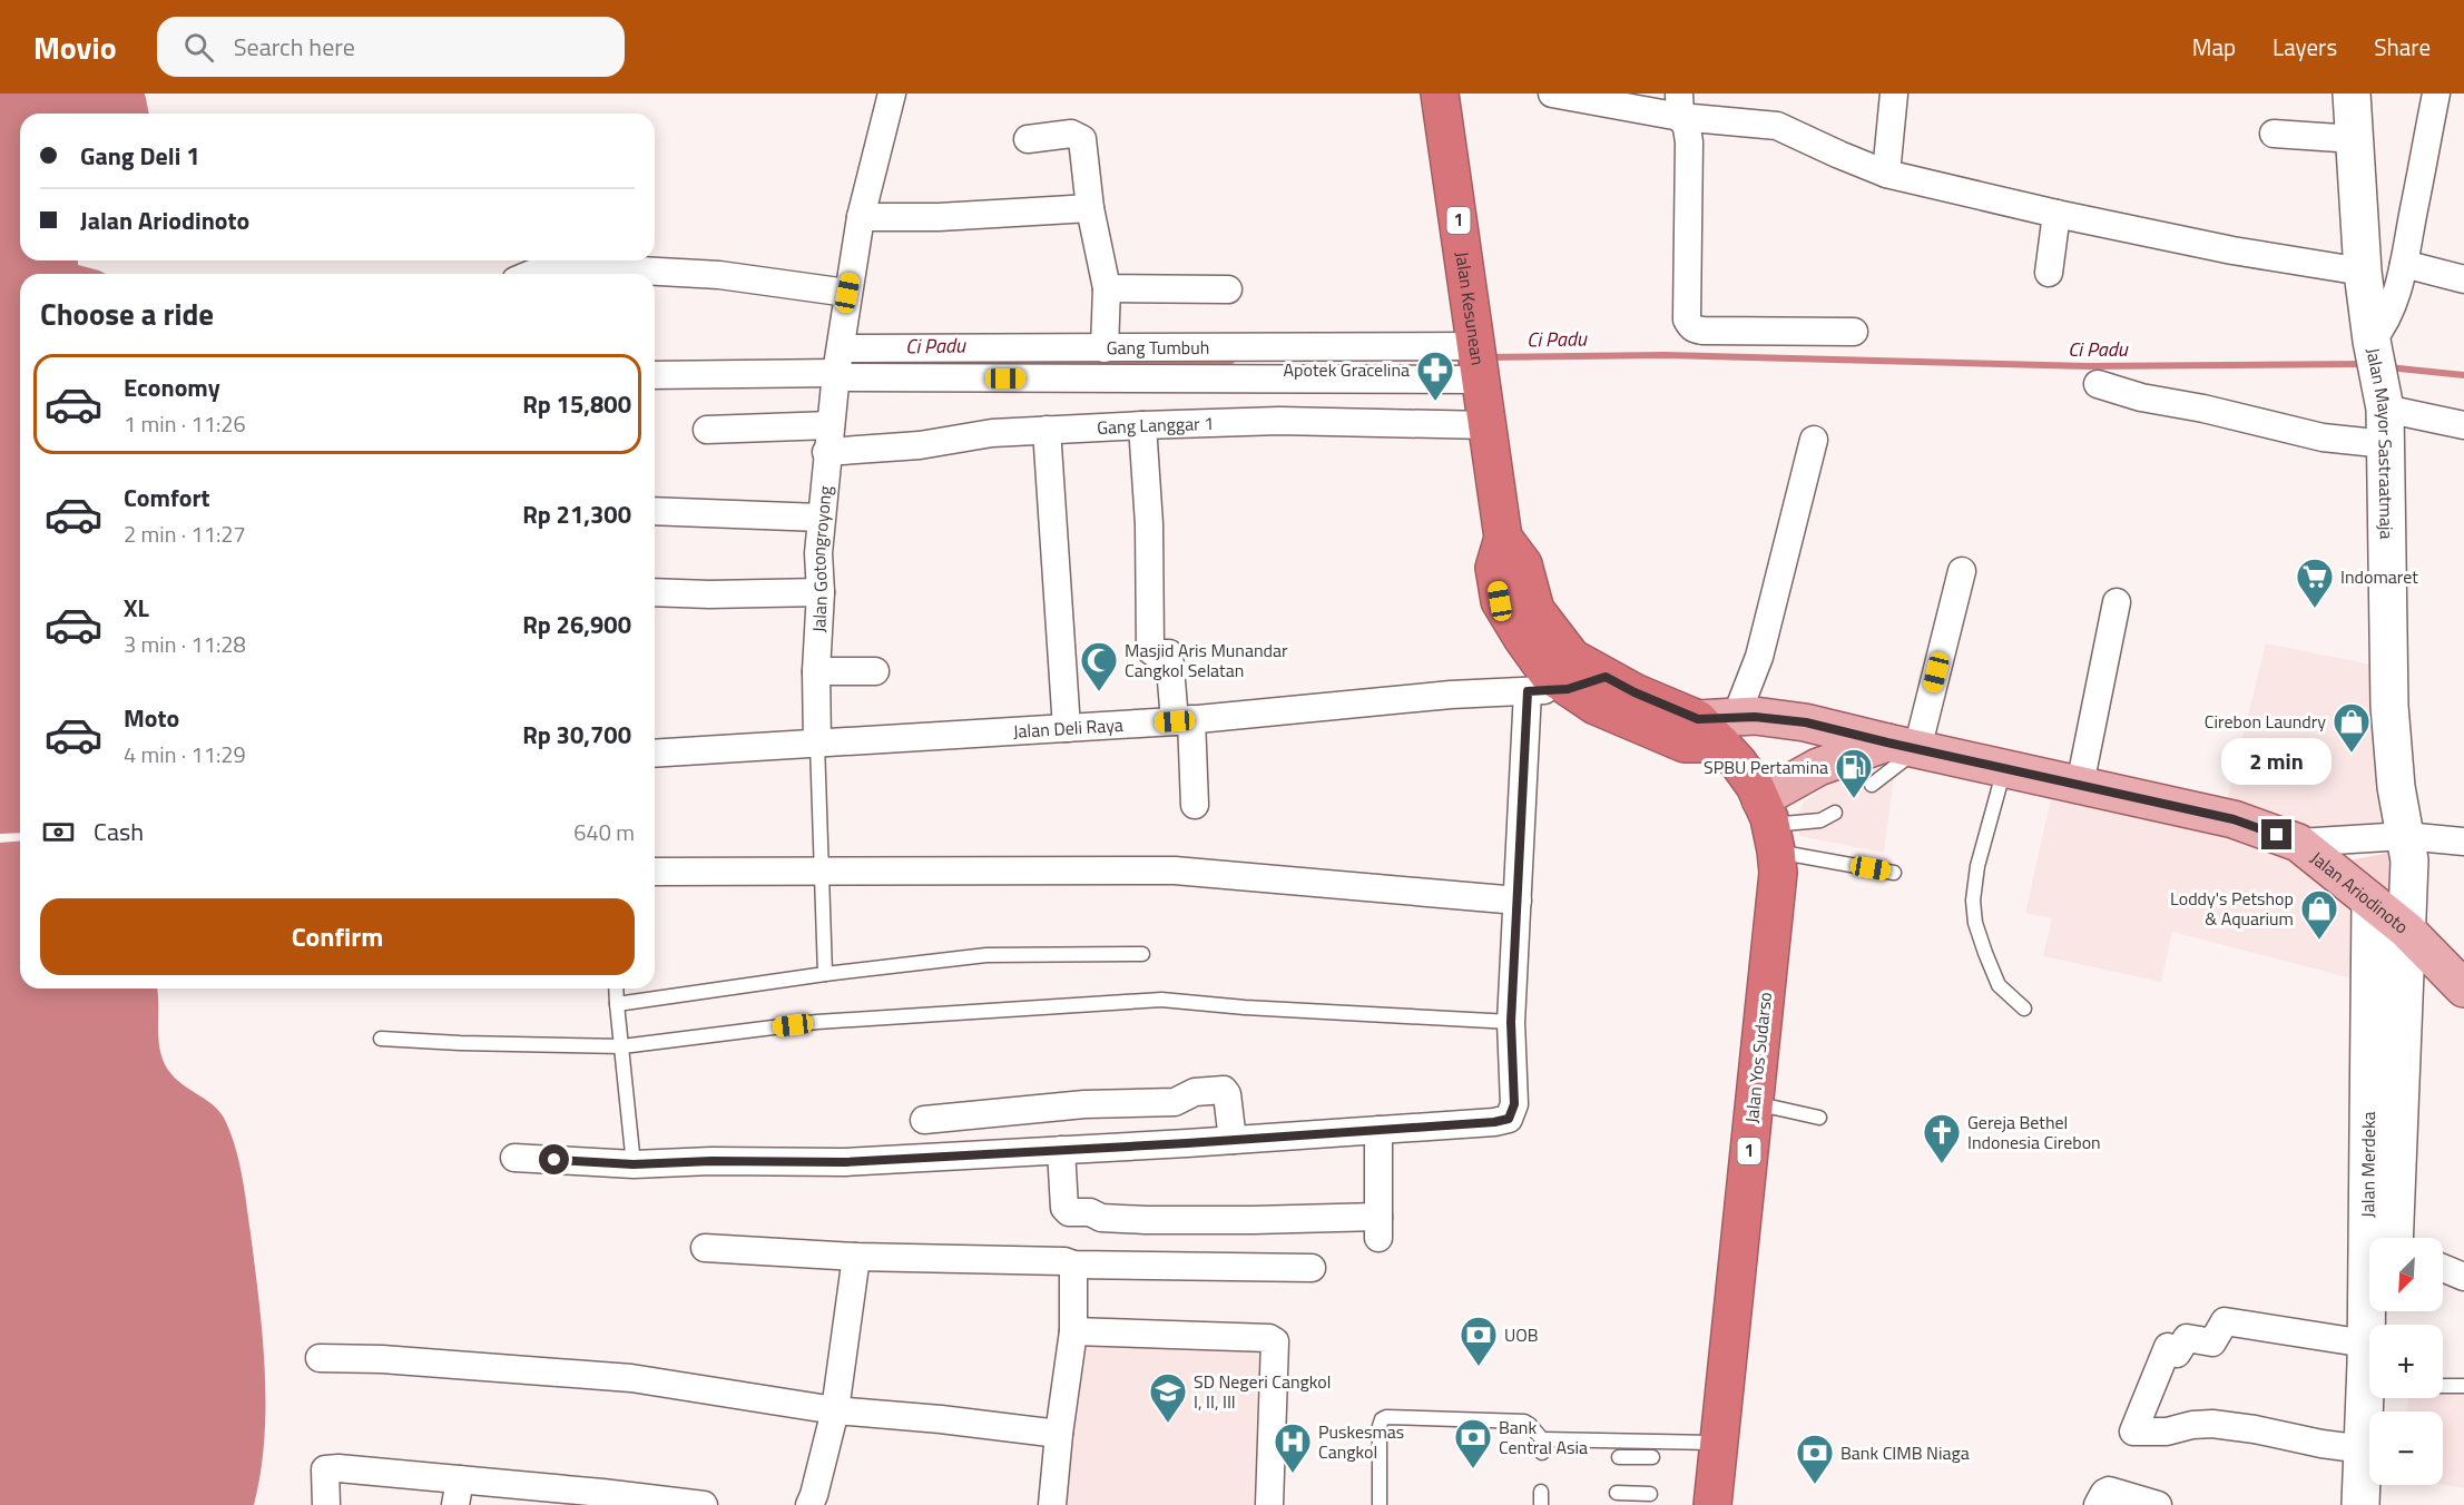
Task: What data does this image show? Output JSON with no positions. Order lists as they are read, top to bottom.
{
  "streets": {
    "highway": ["1", "Jalan Kesunean", "Jalan Yos Sudarso"],
    "main road": ["Jalan Ariodinoto"],
    "street": [
      "Gang Tumbuh",
      "Gang Langgar 1",
      "Jalan Mayor Sastraatmaja",
      "Jalan Gotongroyong",
      "Jalan Deli Raya",
      "Jalan Merdeka"
    ]
  },
  "crossings": [
    ["Jalan Kesunean", "Gang Tumbuh"],
    ["Jalan Kesunean", "Gang Langgar 1"],
    ["Jalan Kesunean", "Jalan Yos Sudarso"],
    ["Gang Tumbuh", "Jalan Gotongroyong"],
    ["Gang Langgar 1", "Jalan Gotongroyong"],
    ["Gang Langgar 1", "Jalan Yos Sudarso"],
    ["Jalan Mayor Sastraatmaja", "Jalan Ariodinoto"],
    ["Jalan Mayor Sastraatmaja", "Jalan Merdeka"],
    ["Jalan Gotongroyong", "Jalan Deli Raya"],
    ["Jalan Deli Raya", "Jalan Yos Sudarso"],
    ["Jalan Ariodinoto", "Jalan Yos Sudarso"],
    ["Jalan Ariodinoto", "Jalan Merdeka"]
  ],
  "water": ["Ci Padu"],
  "places": {
    "pharmacy": ["Apotek Gracelina"],
    "supermarket": ["Indomaret"],
    "mosque": ["Masjid Aris Munandar Cangkol Selatan"],
    "shop": ["Cirebon Laundry", "Loddy's Petshop & Aquarium"],
    "fuel station": ["SPBU Pertamina"],
    "church": ["Gereja Bethel Indonesia Cirebon"],
    "bank": ["UOB", "Bank Central Asia", "Bank CIMB Niaga"],
    "school or university": ["SD Negeri Cangkol I, II, III"],
    "hospital": ["Puskesmas Cangkol"]
  },
  "north": "bottom left",
  "page": {
    "header": "Movio",
    "search": "Search here",
    "nav": ["Map", "Layers", "Share"],
    "banner": ["Gang Deli 1", "Jalan Ariodinoto"],
    "heading": "Choose a ride",
    "list": [
      {
        "name": "Economy",
        "note": "1 min · 11:26",
        "value": "Rp 15,800"
      },
      {
        "name": "Comfort",
        "note": "2 min · 11:27",
        "value": "Rp 21,300"
      },
      {
        "name": "XL",
        "note": "3 min · 11:28",
        "value": "Rp 26,900"
      },
      {
        "name": "Moto",
        "note": "4 min · 11:29",
        "value": "Rp 30,700"
      }
    ],
    "bubble": "2 min",
    "pay": ["Cash", "640 m"],
    "buttons": "Confirm",
    "map_buttons": ["+", "−"]
  }
}
